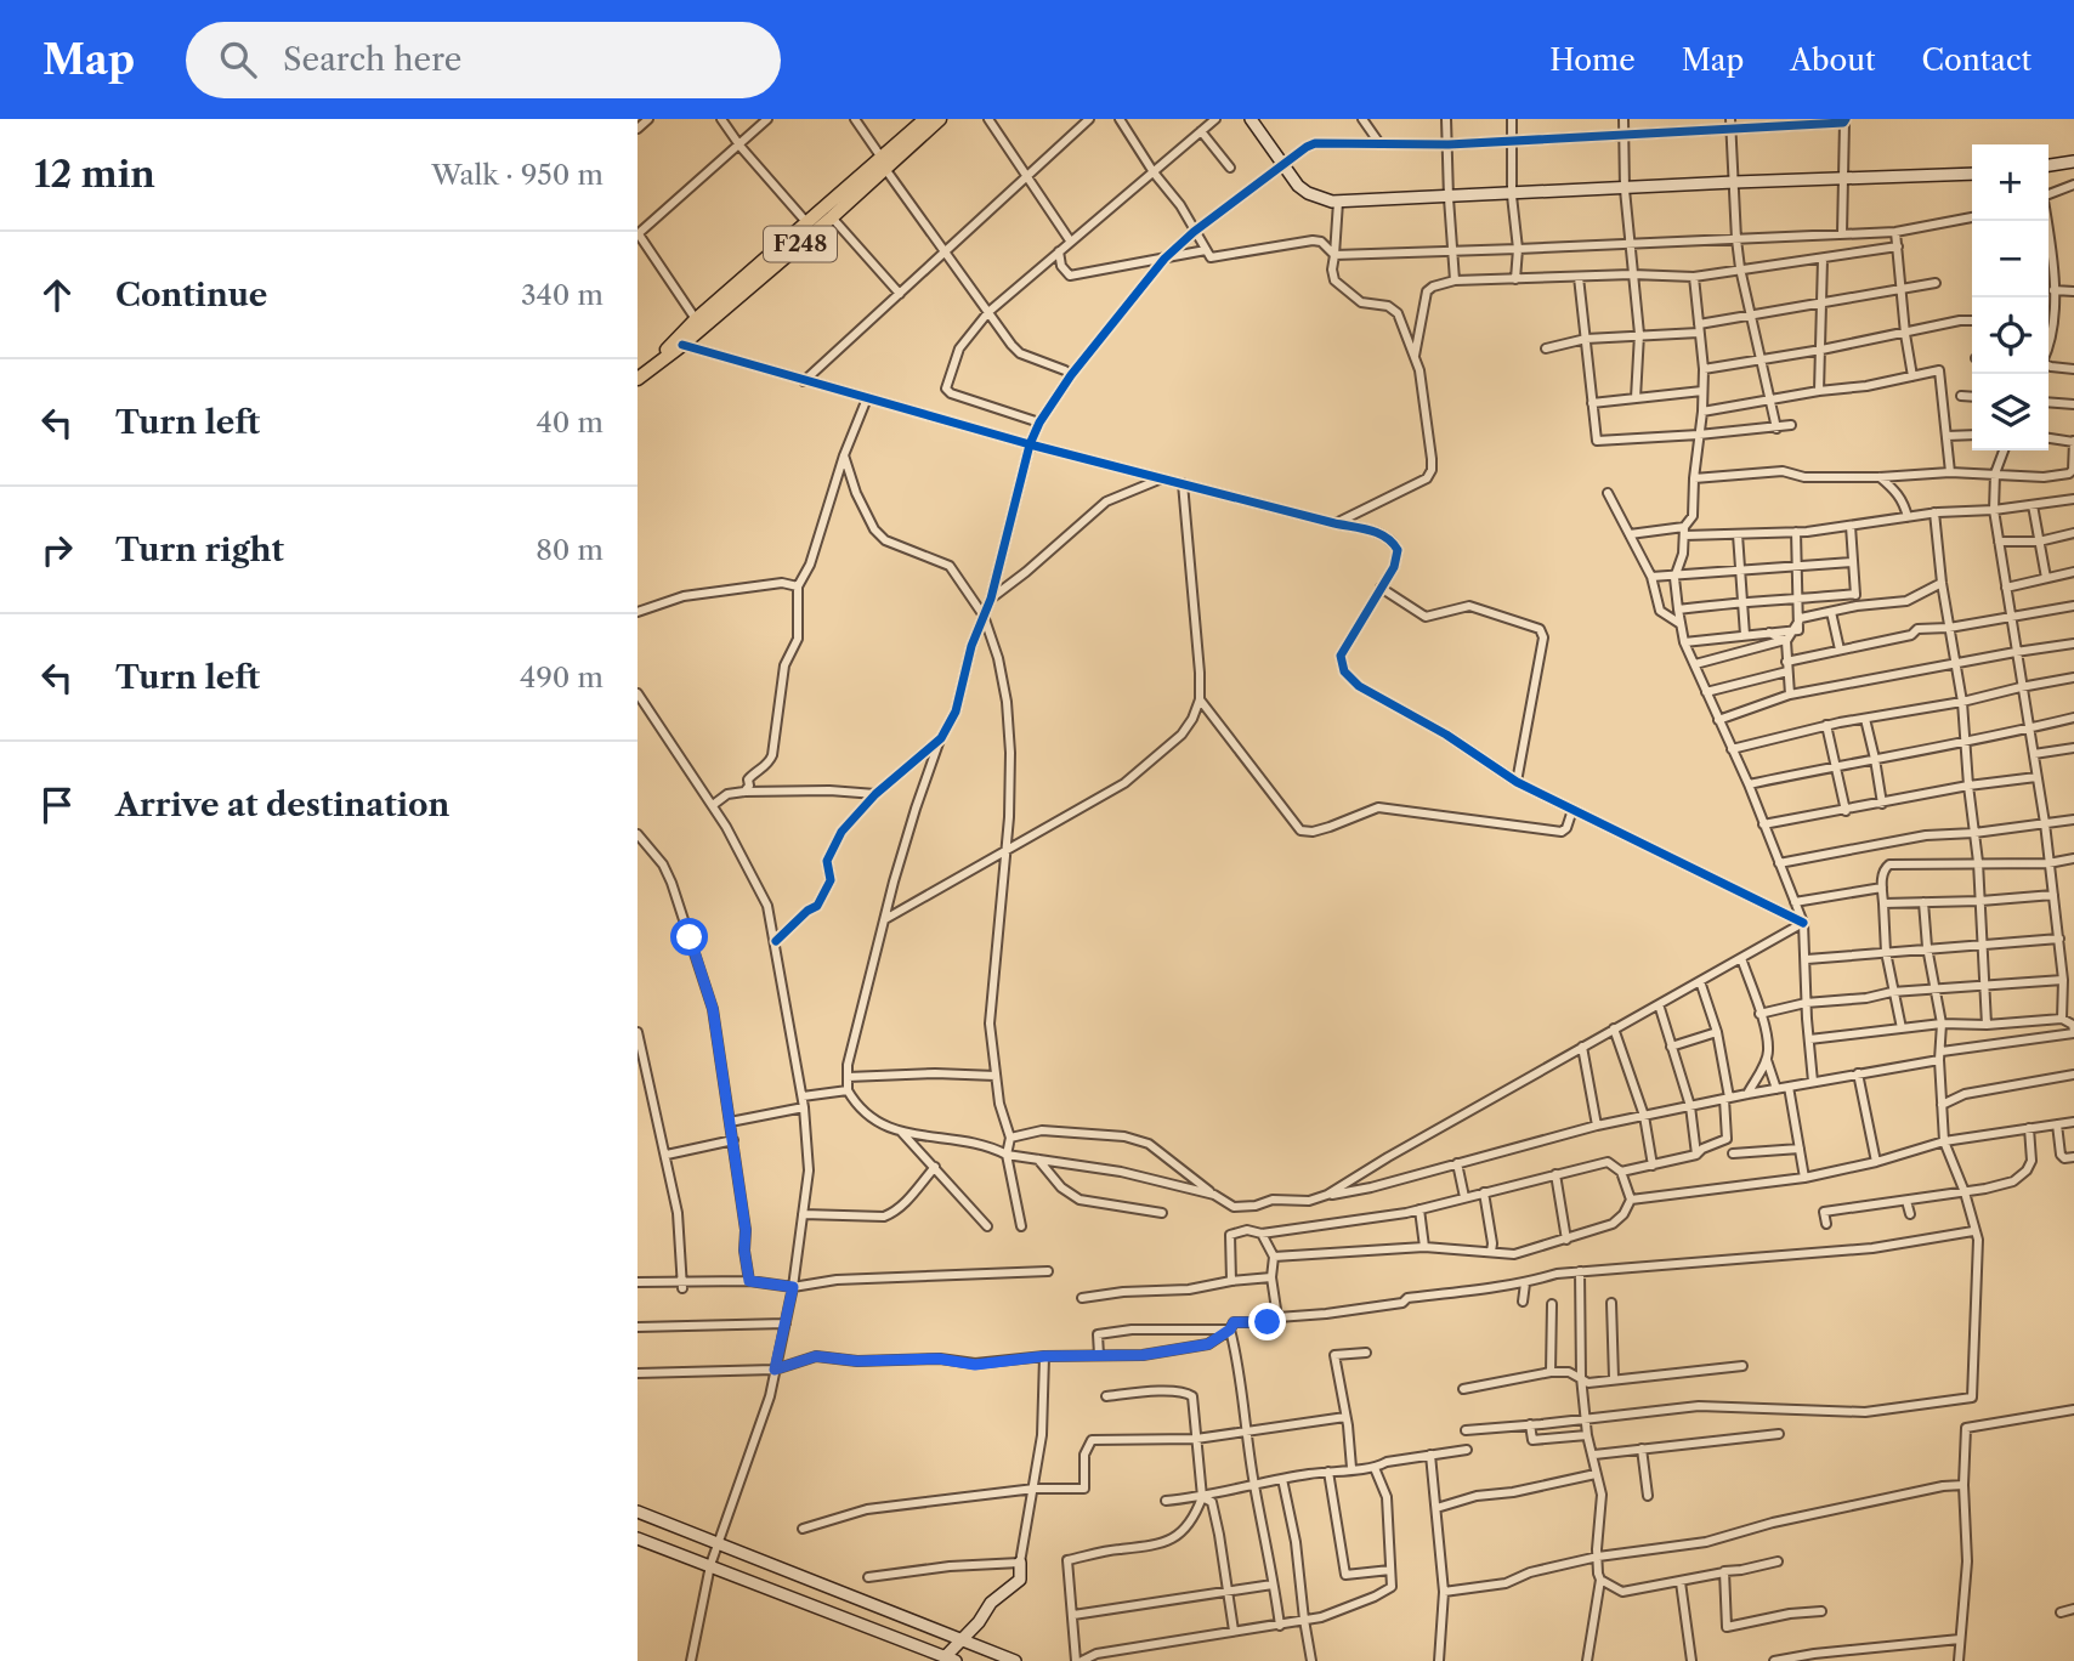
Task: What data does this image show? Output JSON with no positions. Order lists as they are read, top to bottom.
{
  "streets": {
    "main road": ["F248"]
  },
  "page": {
    "header": "Map",
    "search": "Search here",
    "nav": [
      "Home",
      "Map",
      "About",
      "Contact"
    ],
    "heading": ["12 min", "Walk · 950 m"],
    "map_buttons": ["+", "−"],
    "list": [
      ["Continue", "340 m"],
      ["Turn left", "40 m"],
      ["Turn right", "80 m"],
      ["Turn left", "490 m"],
      "Arrive at destination"
    ]
  }
}
